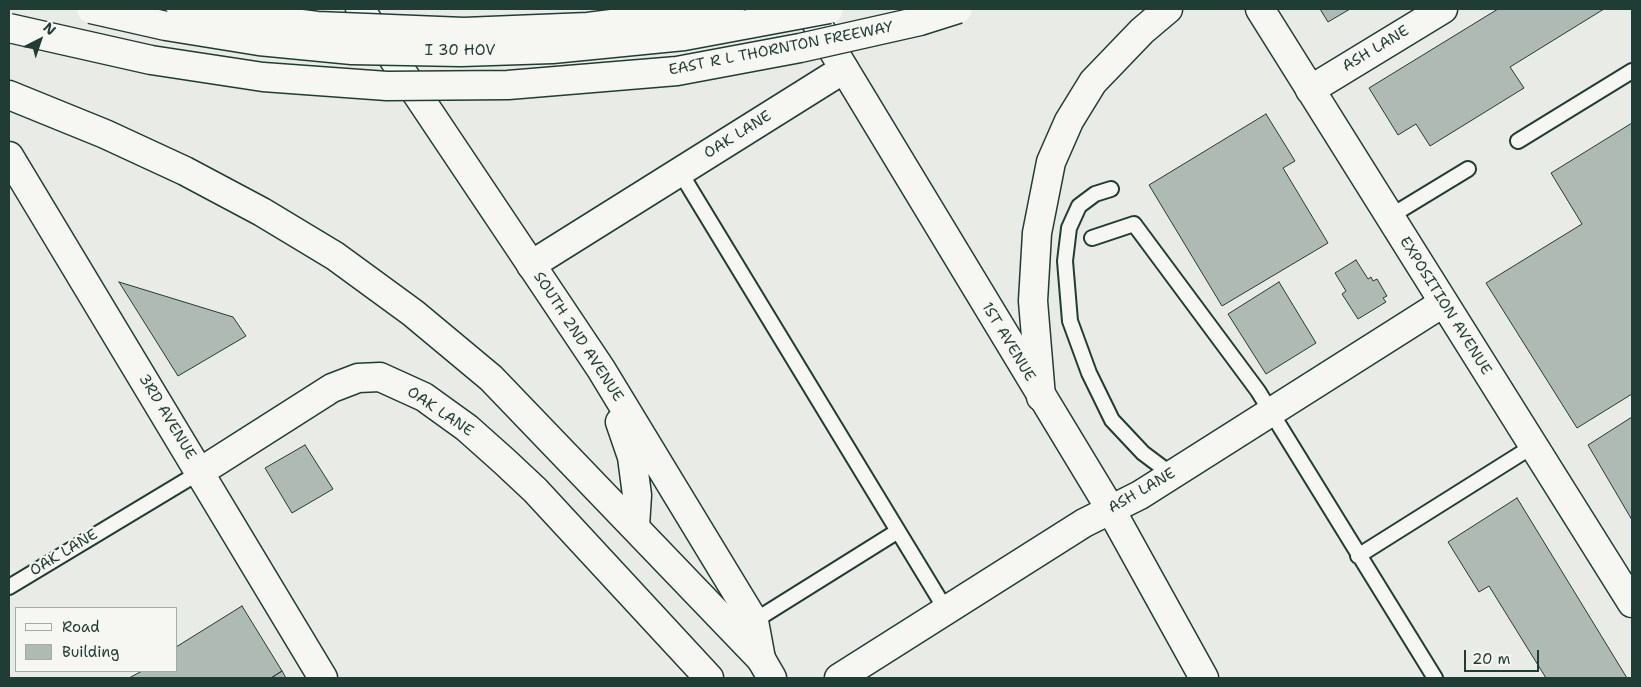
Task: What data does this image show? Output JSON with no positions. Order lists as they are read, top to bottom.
{
  "streets": {
    "main road": [
      "EAST R L THORNTON FREEWAY",
      "ASH LANE",
      "I 30 HOV",
      "OAK LANE",
      "EXPOSITION AVENUE",
      "SOUTH 2ND AVENUE",
      "1ST AVENUE",
      "3RD AVENUE"
    ]
  },
  "crossings": [
    ["ASH LANE", "EXPOSITION AVENUE"],
    ["ASH LANE", "1ST AVENUE"],
    ["OAK LANE", "SOUTH 2ND AVENUE"],
    ["OAK LANE", "1ST AVENUE"],
    ["OAK LANE", "3RD AVENUE"]
  ],
  "legend": ["Road", "Building"],
  "scale_bar": "20 m",
  "north": "top right"
}
